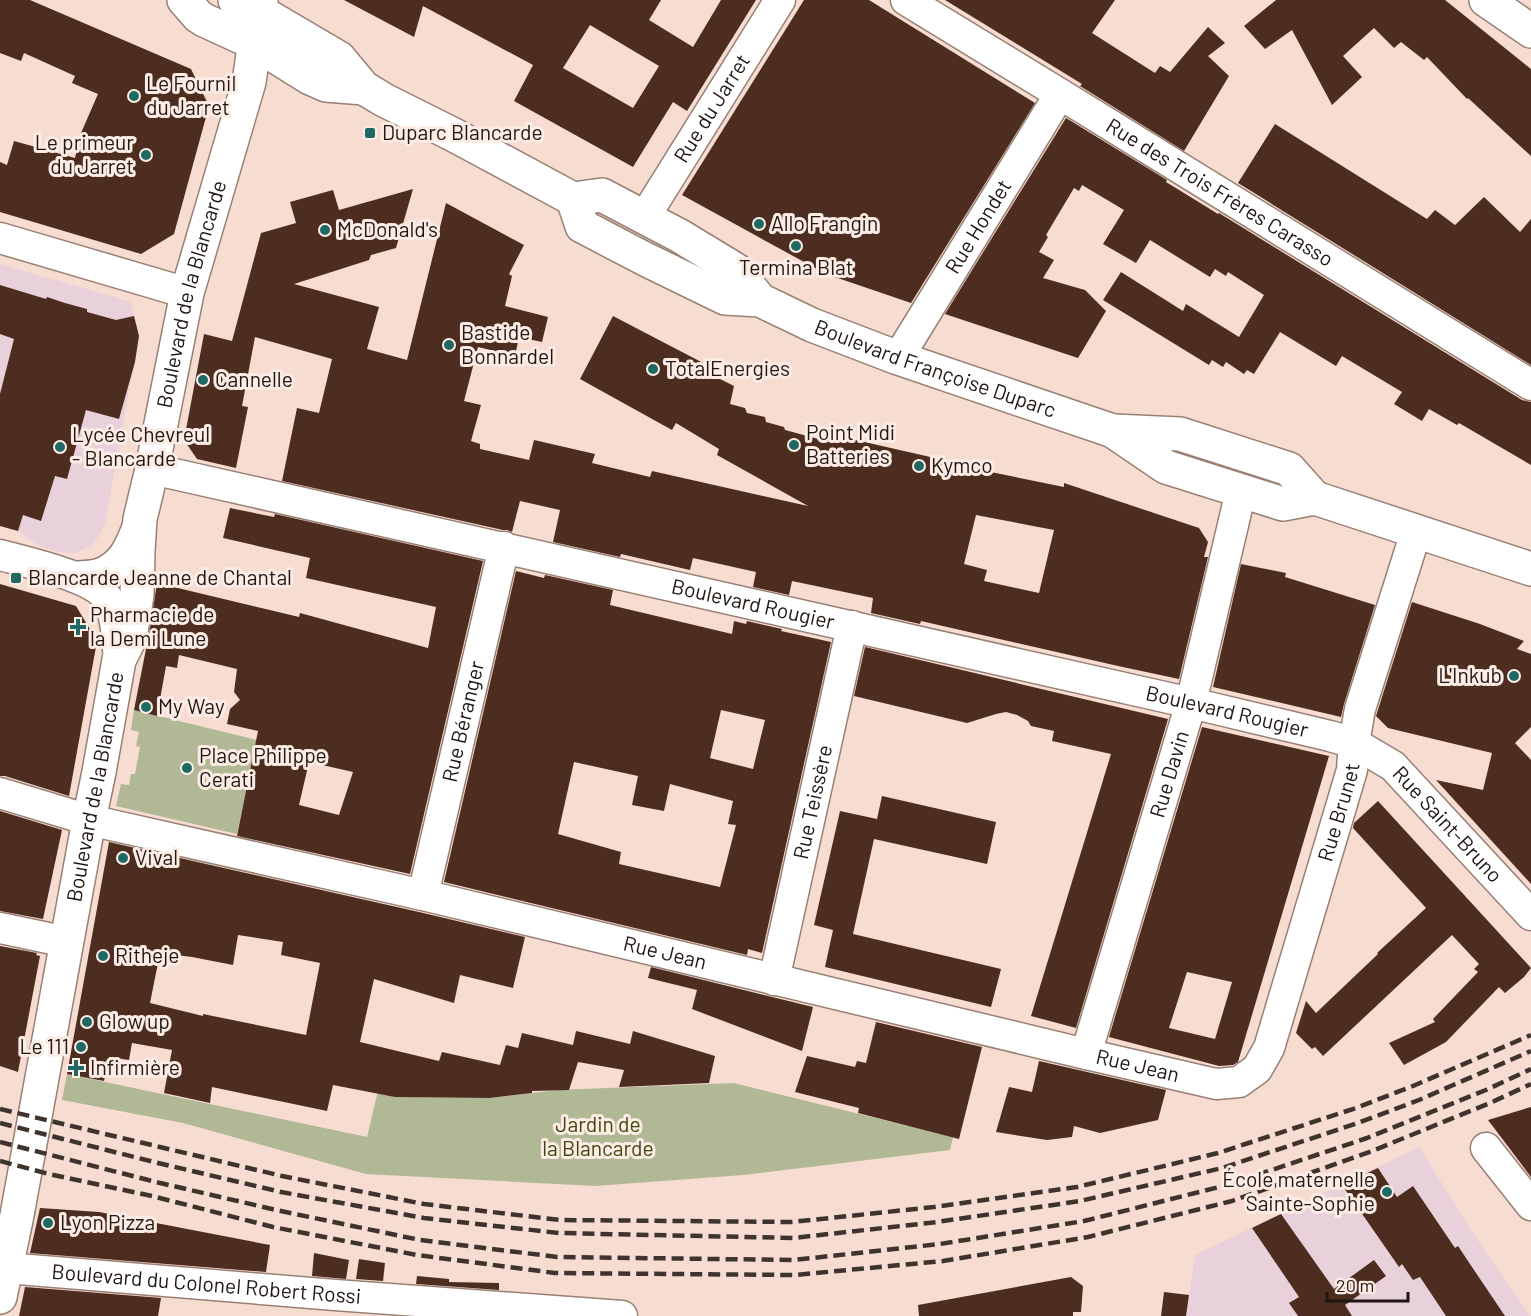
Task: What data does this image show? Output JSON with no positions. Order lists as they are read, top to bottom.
{
  "streets": {
    "main road": ["Boulevard de la Blancarde", "Boulevard Françoise Duparc"],
    "street": [
      "Rue du Jarret",
      "Rue des Trois Frères Carasso",
      "Rue Hondet",
      "Boulevard Rougier",
      "Rue Béranger",
      "Rue Davin",
      "Rue Teissère",
      "Rue Brunet",
      "Rue Saint-Bruno",
      "Rue Jean",
      "Boulevard du Colonel Robert Rossi"
    ]
  },
  "crossings": [
    ["Rue du Jarret", "Boulevard Françoise Duparc"],
    ["Rue des Trois Frères Carasso", "Rue Hondet"],
    ["Rue Hondet", "Boulevard Françoise Duparc"],
    ["Boulevard de la Blancarde", "Boulevard Rougier"],
    ["Boulevard de la Blancarde", "Rue Jean"],
    ["Boulevard de la Blancarde", "Boulevard du Colonel Robert Rossi"],
    ["Boulevard Françoise Duparc", "Rue Davin"],
    ["Boulevard Françoise Duparc", "Rue Brunet"],
    ["Boulevard Rougier", "Rue Béranger"],
    ["Boulevard Rougier", "Rue Davin"],
    ["Boulevard Rougier", "Rue Teissère"],
    ["Boulevard Rougier", "Rue Brunet"],
    ["Boulevard Rougier", "Rue Saint-Bruno"],
    ["Rue Béranger", "Rue Jean"],
    ["Rue Davin", "Rue Jean"],
    ["Rue Teissère", "Rue Jean"],
    ["Rue Brunet", "Rue Saint-Bruno"],
    ["Rue Brunet", "Rue Jean"]
  ],
  "parks": ["Jardin de la Blancarde"],
  "places": {
    "other": [
      "Le Fournil du Jarret",
      "Le primeur du Jarret",
      "Allo Frangin",
      "McDonald's",
      "Termina Blat",
      "Bastide Bonnardel",
      "TotalEnergies",
      "Cannelle",
      "Point Midi Batteries",
      "Lycée Chevreul - Blancarde",
      "Kymco",
      "L'Inkub",
      "My Way",
      "Place Philippe Cerati",
      "Vival",
      "Ritheje",
      "Glow up",
      "Le 111",
      "École maternelle Sainte-Sophie",
      "Lyon Pizza"
    ],
    "transit": ["Duparc Blancarde", "Blancarde Jeanne de Chantal"],
    "health": ["Pharmacie de la Demi Lune", "Infirmière"]
  },
  "scale_bar": "20 m"
}
